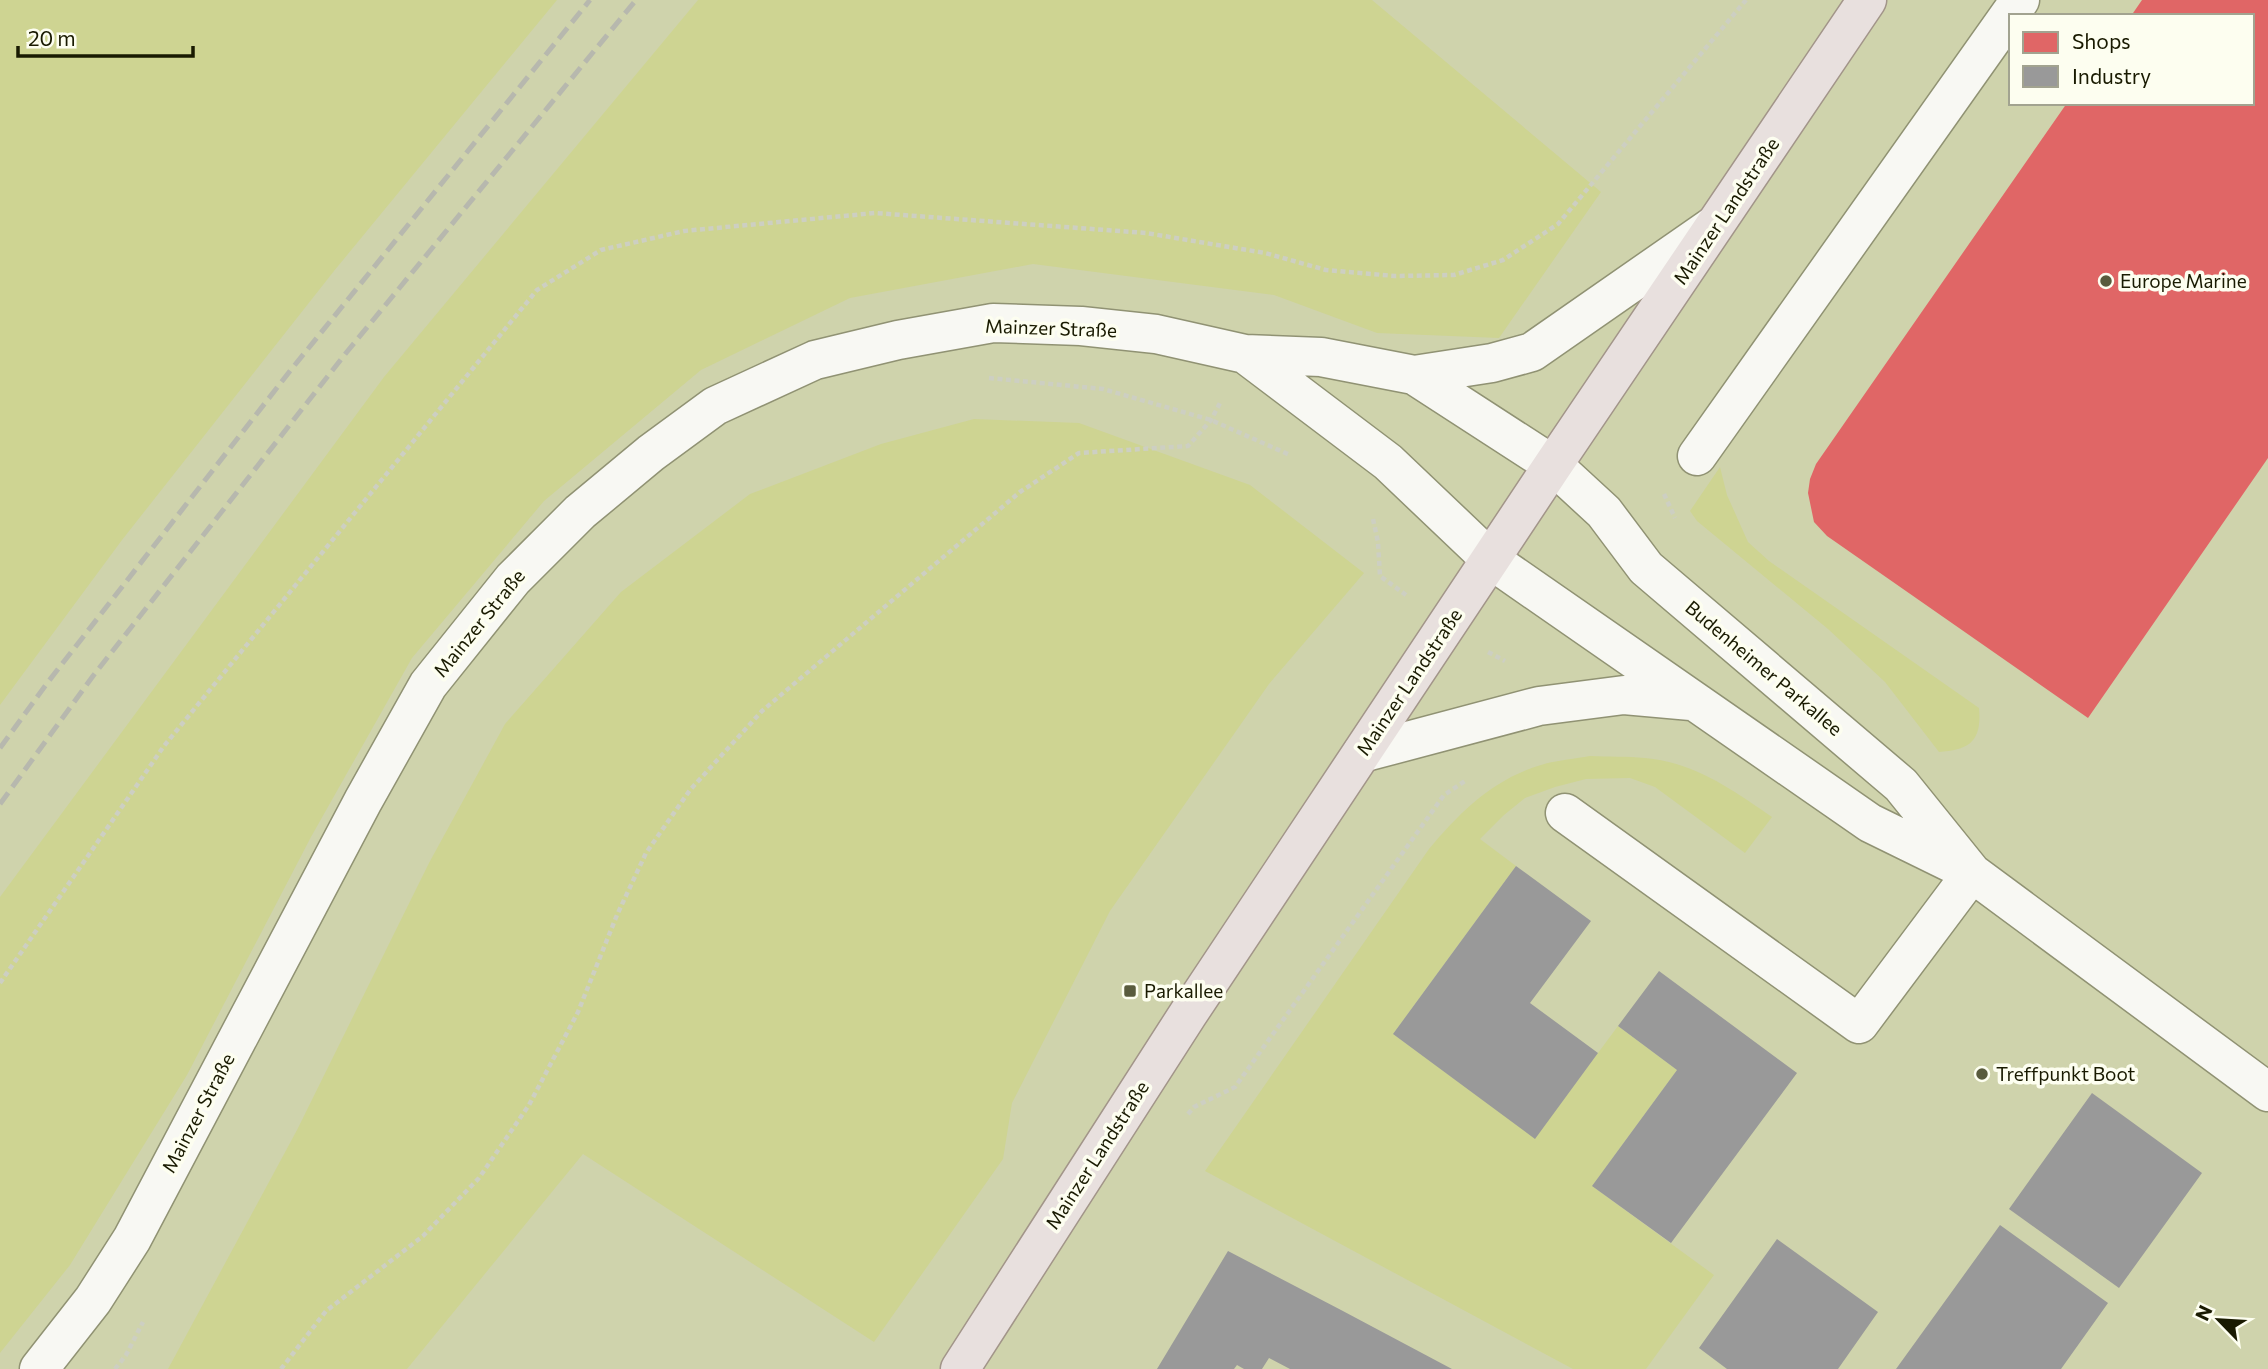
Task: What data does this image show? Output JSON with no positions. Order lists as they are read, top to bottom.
{
  "streets": {
    "main road": ["Mainzer Landstraße"],
    "street": ["Mainzer Straße", "Budenheimer Parkallee"]
  },
  "crossings": [
    ["Mainzer Landstraße", "Budenheimer Parkallee"],
    ["Mainzer Straße", "Budenheimer Parkallee"]
  ],
  "places": {
    "other": ["Europe Marine", "Treffpunkt Boot"],
    "transit": ["Parkallee"]
  },
  "legend": ["Shops", "Industry"],
  "scale_bar": "20 m",
  "north": "top left"
}
